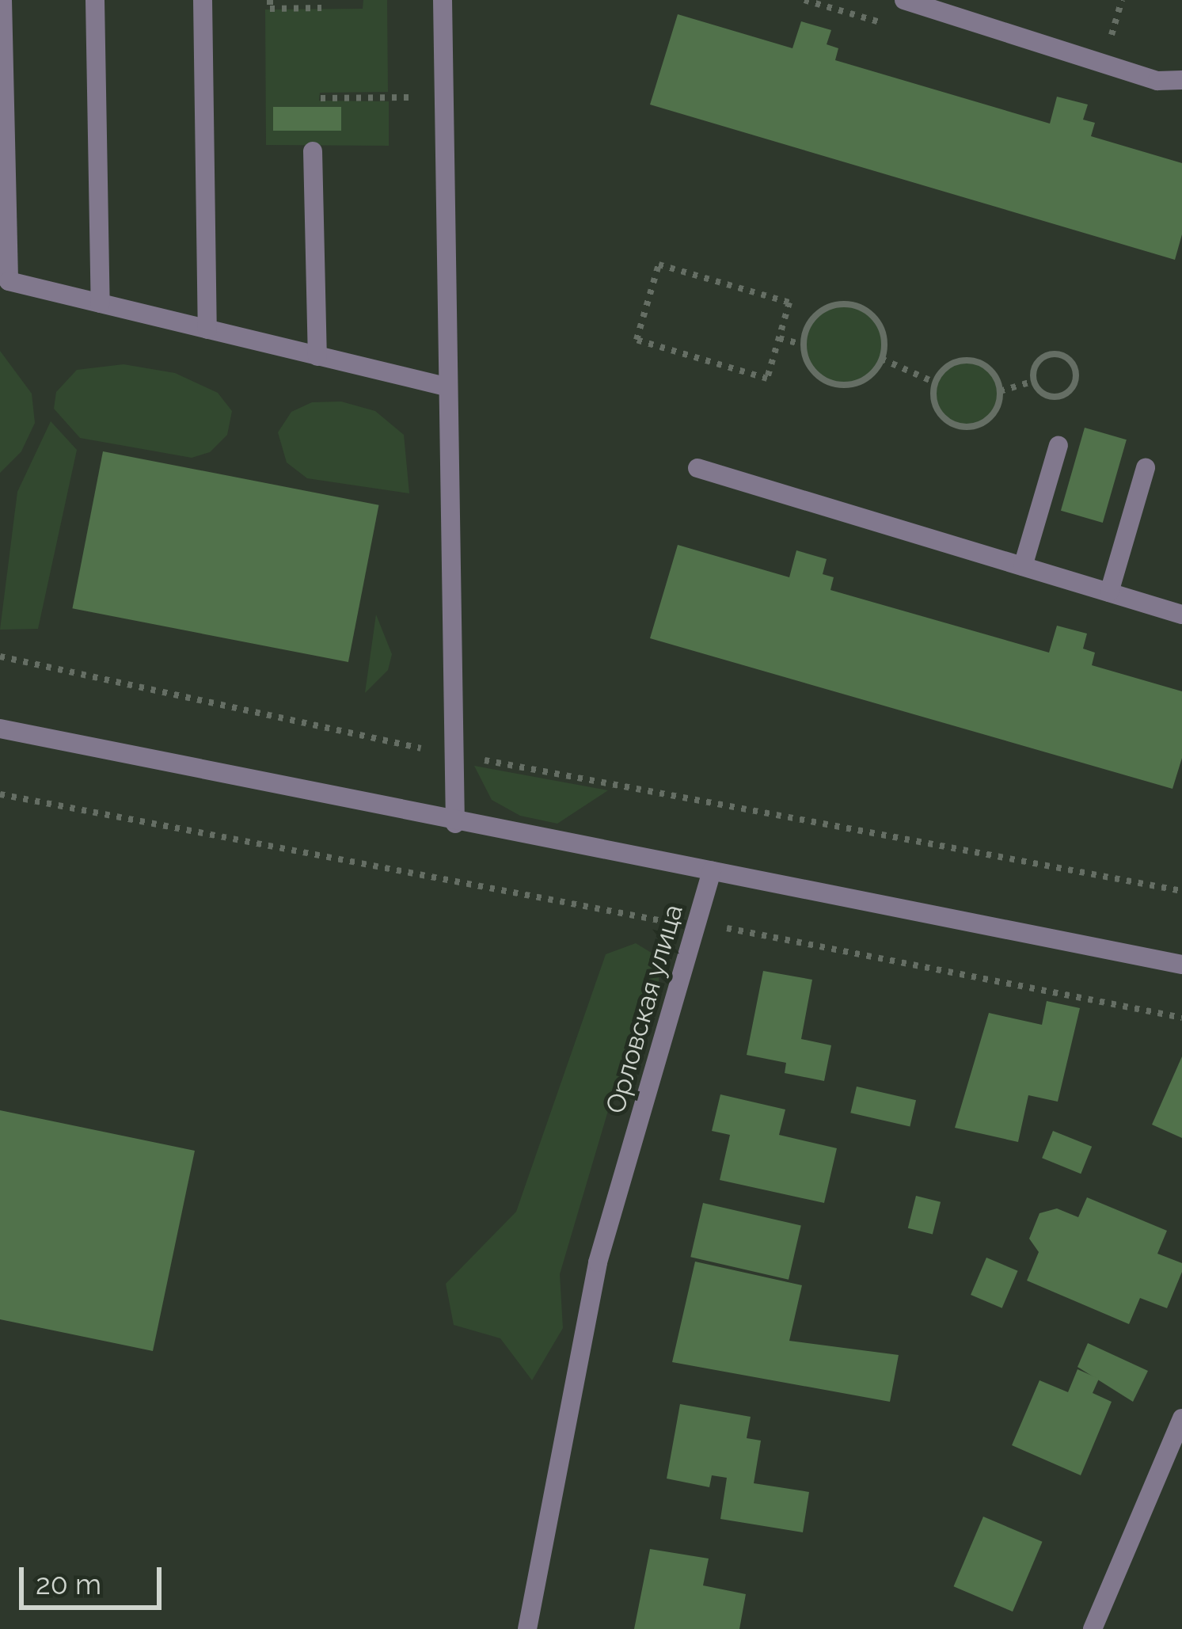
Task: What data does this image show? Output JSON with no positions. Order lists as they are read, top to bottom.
{
  "streets": {
    "street": ["Орловская улица"]
  },
  "scale_bar": "20 m"
}
